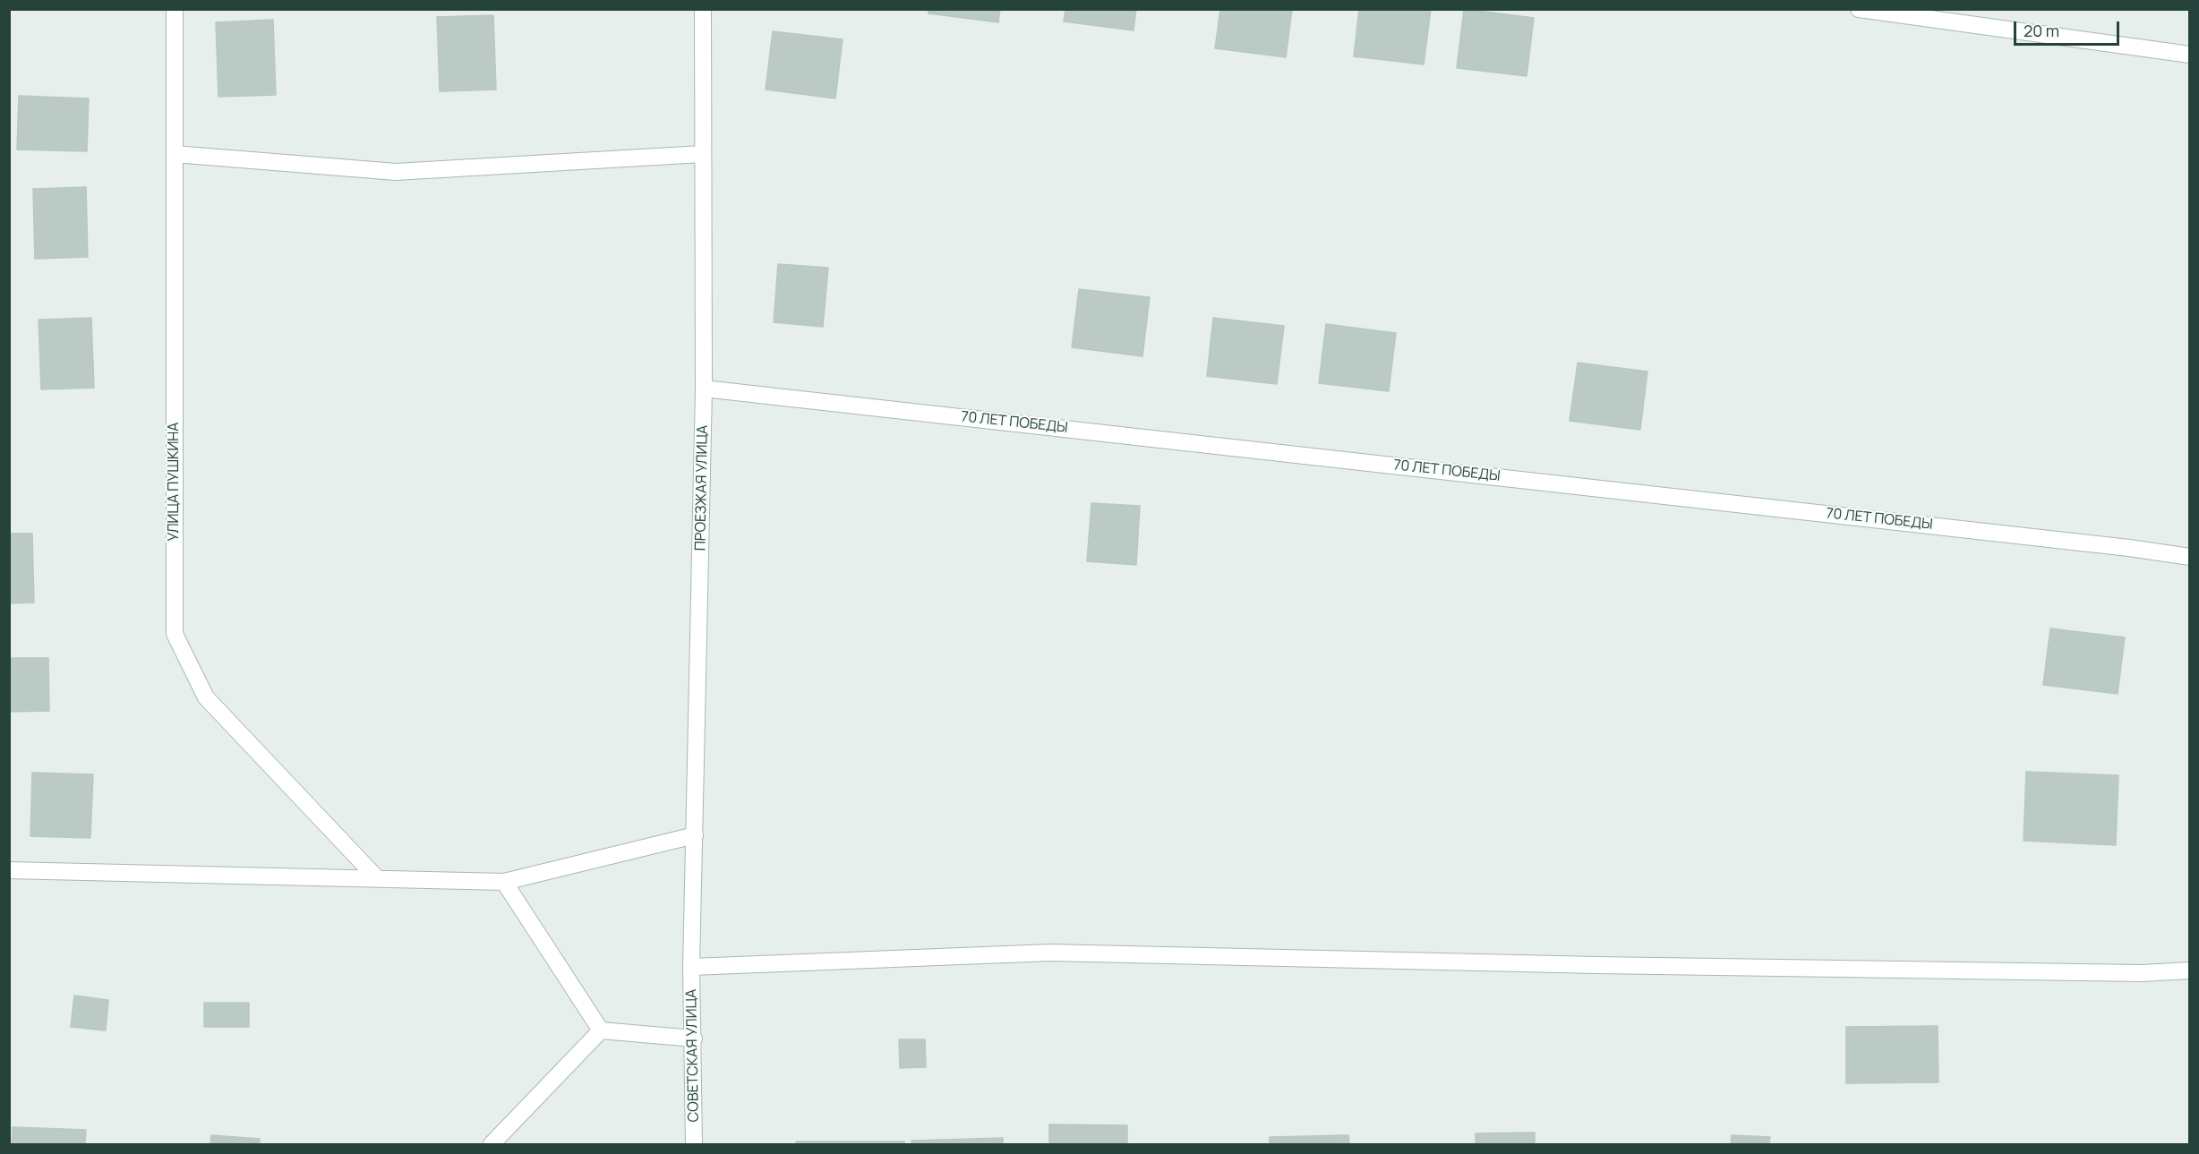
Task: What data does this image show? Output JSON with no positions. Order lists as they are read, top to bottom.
{
  "streets": {
    "street": [
      "70 ЛЕТ ПОБЕДЫ",
      "УЛИЦА ПУШКИНА",
      "ПРОЕЗЖАЯ УЛИЦА",
      "СОВЕТСКАЯ УЛИЦА"
    ]
  },
  "crossings": [
    ["70 ЛЕТ ПОБЕДЫ", "ПРОЕЗЖАЯ УЛИЦА"],
    ["ПРОЕЗЖАЯ УЛИЦА", "СОВЕТСКАЯ УЛИЦА"]
  ],
  "scale_bar": "20 m"
}
